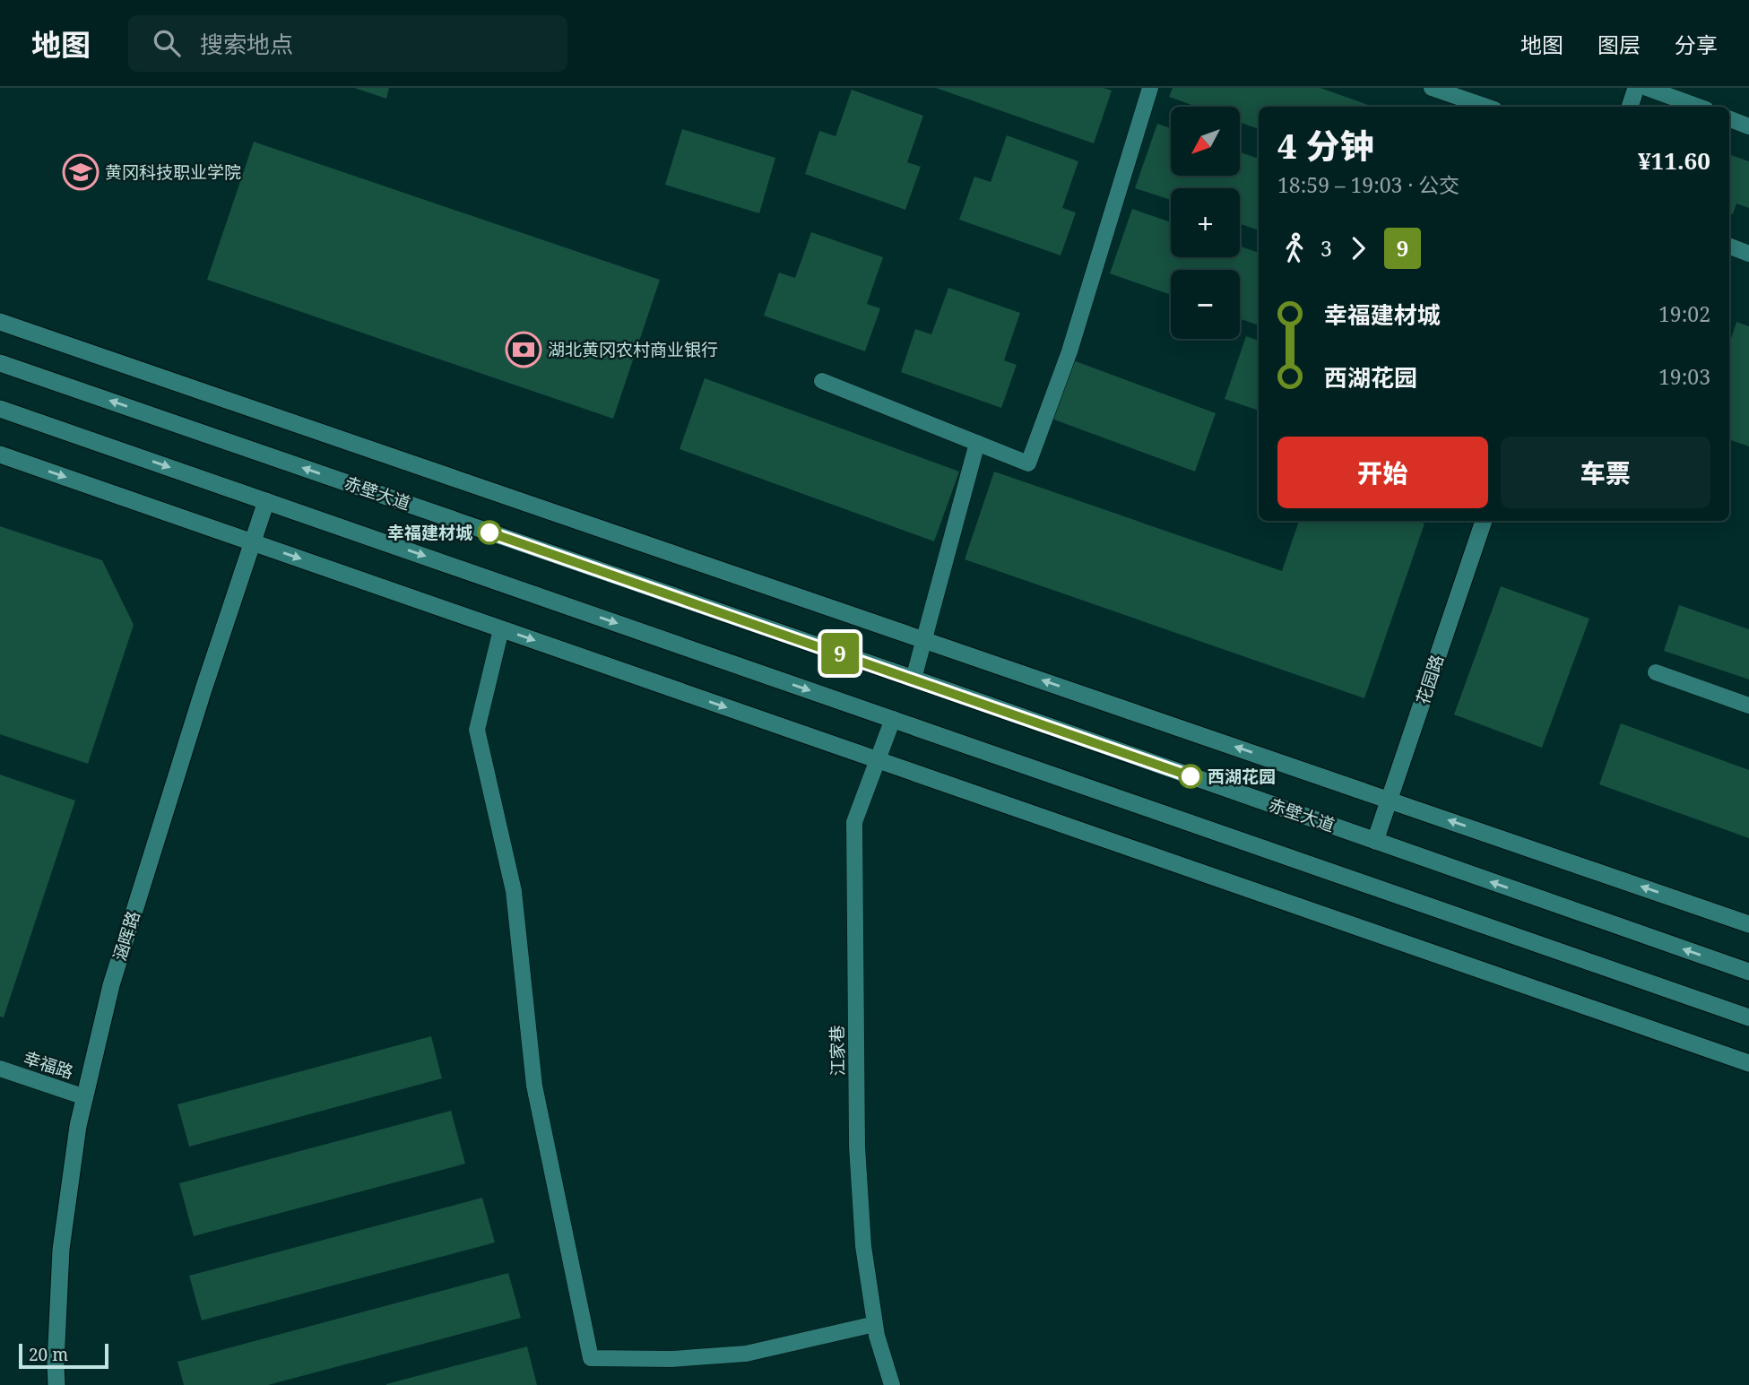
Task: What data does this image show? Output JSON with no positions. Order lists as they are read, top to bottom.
{
  "streets": {
    "street": ["赤壁大道", "花园路", "涵晖路"],
    "lane": ["江家巷", "幸福路"]
  },
  "crossings": [
    ["赤壁大道", "花园路"],
    ["涵晖路", "幸福路"]
  ],
  "places": {
    "school or university": ["黄冈科技职业学院"],
    "bank": ["湖北黄冈农村商业银行"],
    "other": ["幸福建材城", "西湖花园"]
  },
  "lines": ["bus line 9"],
  "scale_bar": "20 m",
  "north": "bottom left",
  "page": {
    "header": "地图",
    "search": "搜索地点",
    "nav": ["地图", "图层", "分享"],
    "on_map": "9",
    "map_buttons": ["+", "−"],
    "heading": ["4 分钟", "18:59 – 19:03 · 公交", "¥11.60"],
    "legs": ["3", "9"],
    "list": [
      {
        "name": "幸福建材城",
        "value": "19:02"
      },
      {
        "name": "西湖花园",
        "value": "19:03"
      }
    ],
    "buttons": ["开始", "车票"],
    "scale": "20 m"
  }
}
